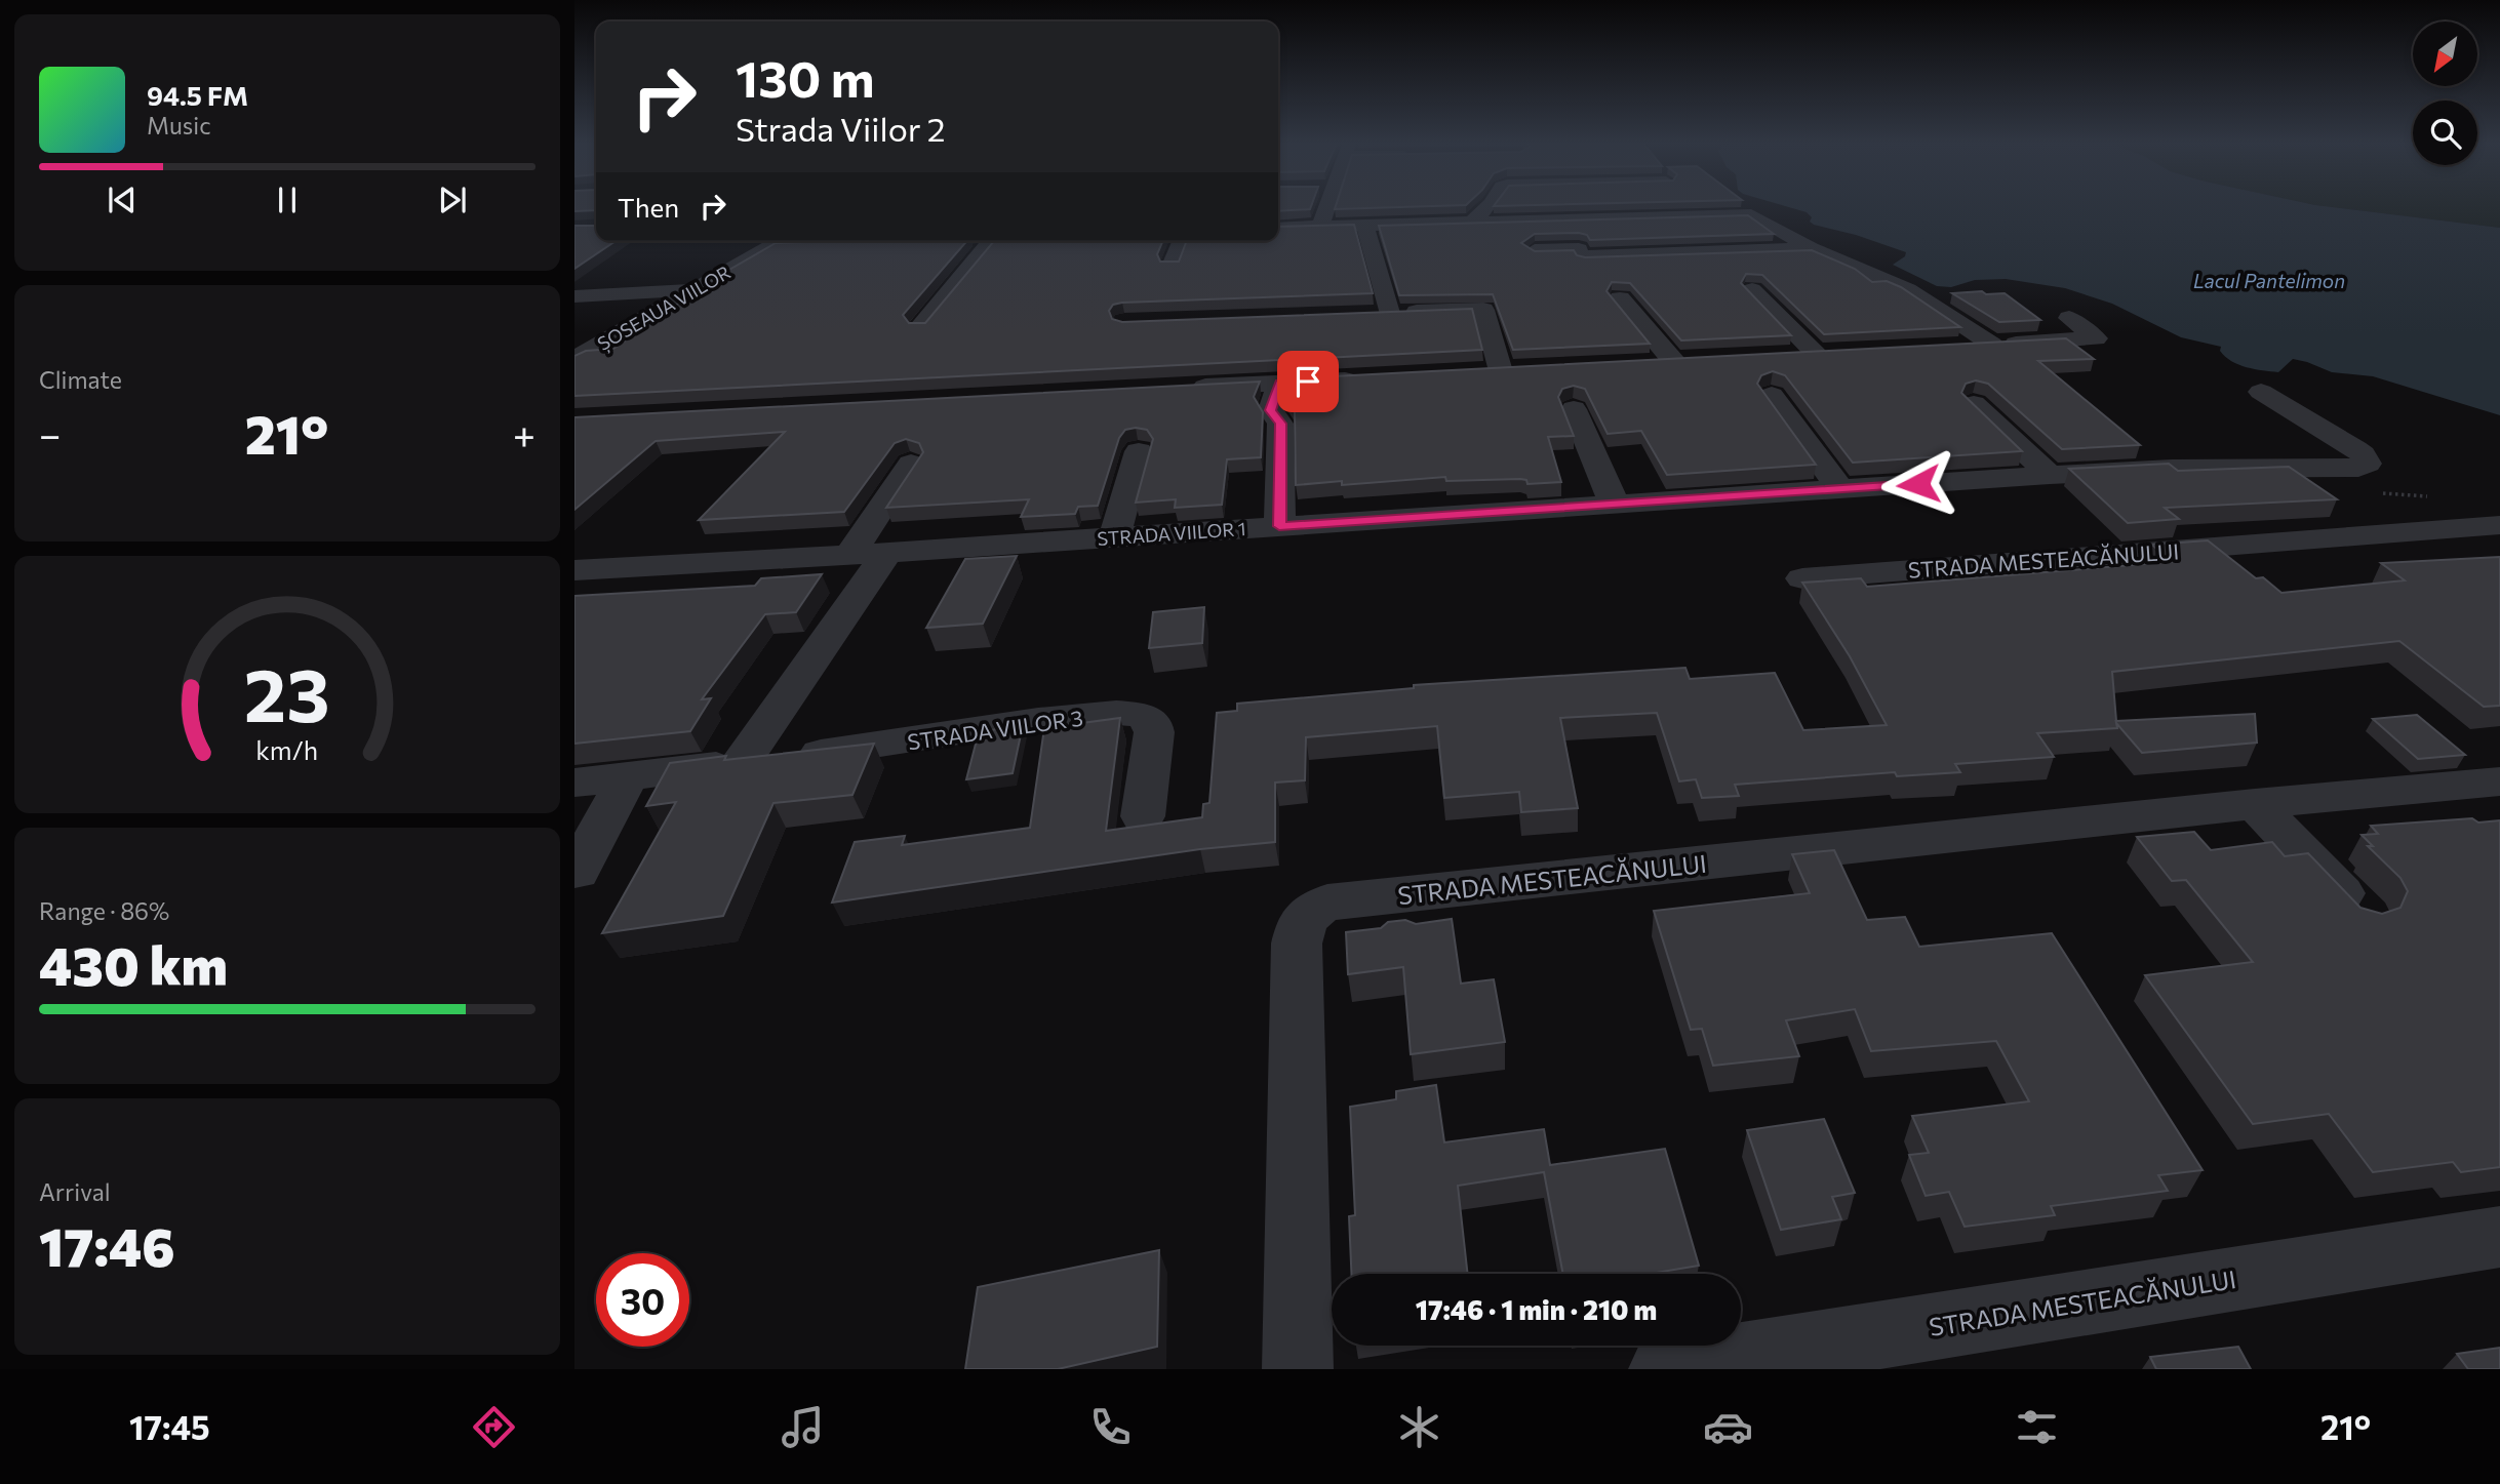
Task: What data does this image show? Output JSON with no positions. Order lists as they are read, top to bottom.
{
  "streets": {
    "street": [
      "ȘOSEAUA VIILOR",
      "STRADA VIILOR 1",
      "STRADA MESTEACĂNULUI",
      "STRADA VIILOR 3"
    ]
  },
  "water": ["Lacul Pantelimon"],
  "north": "bottom left",
  "page": {
    "turn": ["130 m", "Strada Viilor 2"],
    "song": ["94.5 FM", "Music"],
    "then": "Then",
    "tile": [
      "Climate",
      ["Range · 86%", "430 km"],
      ["Arrival", "17:46"]
    ],
    "heat": ["−", "21°", "+"],
    "limit": "30",
    "trip": "17:46 · 1 min · 210 m",
    "tabs": ["17:45", "21°"],
    "gauge": ["23", "km/h"]
  }
}
